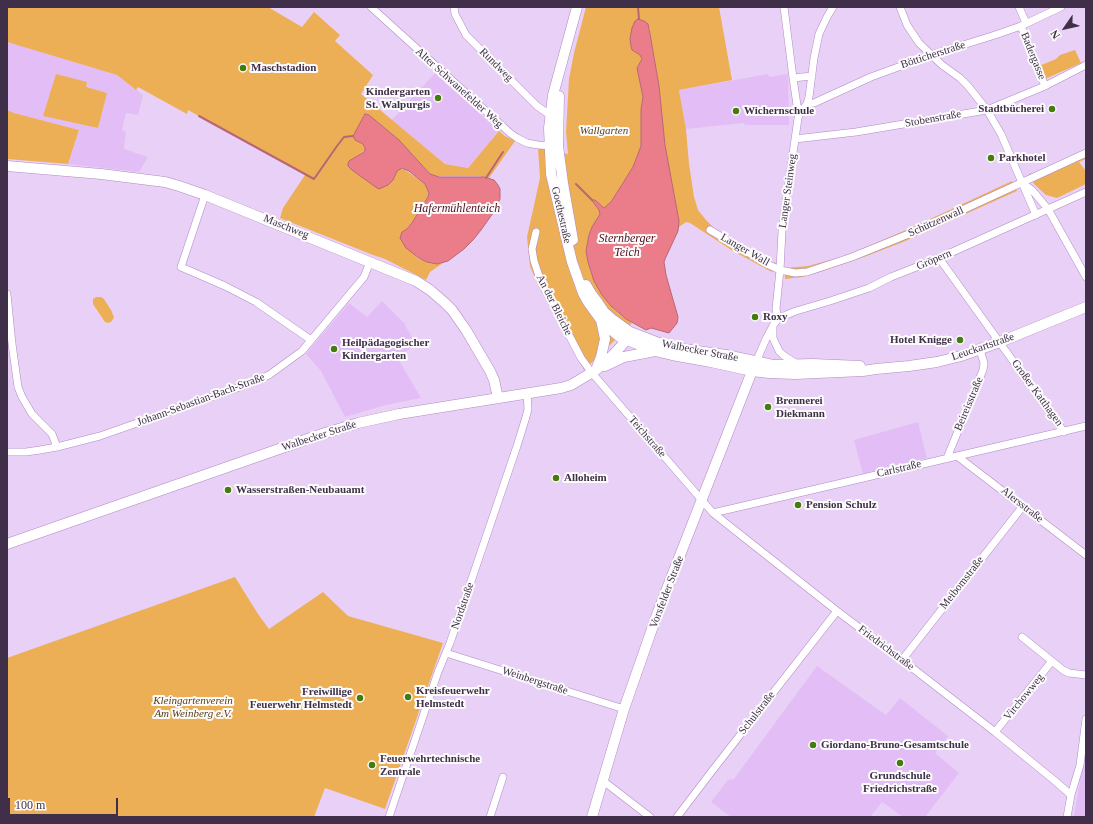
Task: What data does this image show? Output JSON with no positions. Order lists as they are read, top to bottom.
{
  "streets": {
    "main road": [
      "Goethestraße",
      "Maschweg",
      "Leuckartstraße",
      "Walbecker Straße",
      "Vorsfelder Straße"
    ],
    "street": [
      "Bötticherstraße",
      "Badergasse",
      "Rundweg",
      "Alter Schwanefelder Weg",
      "Stobenstraße",
      "Langer Steinweg",
      "Schützenwall",
      "Langer Wall",
      "Gröpern",
      "An der Bleiche",
      "Großer Katthagen",
      "Johann-Sebastian-Bach-Straße",
      "Beireisstraße",
      "Teichstraße",
      "Carlstraße",
      "Alersstraße",
      "Meibomstraße",
      "Nordstraße",
      "Friedrichstraße",
      "Weinbergstraße",
      "Virchowweg",
      "Schulstraße"
    ]
  },
  "crossings": [
    ["Bötticherstraße", "Badergasse"],
    ["Bötticherstraße", "Langer Steinweg"],
    ["Badergasse", "Stobenstraße"],
    ["Rundweg", "Goethestraße"],
    ["Alter Schwanefelder Weg", "Goethestraße"],
    ["Stobenstraße", "Langer Steinweg"],
    ["Langer Steinweg", "Schützenwall"],
    ["Langer Steinweg", "Langer Wall"],
    ["Langer Steinweg", "Gröpern"],
    ["Goethestraße", "Walbecker Straße"],
    ["Schützenwall", "Langer Wall"],
    ["Maschweg", "Walbecker Straße"],
    ["Maschweg", "Johann-Sebastian-Bach-Straße"],
    ["Gröpern", "Großer Katthagen"],
    ["An der Bleiche", "Walbecker Straße"],
    ["An der Bleiche", "Teichstraße"],
    ["Leuckartstraße", "Walbecker Straße"],
    ["Leuckartstraße", "Großer Katthagen"],
    ["Leuckartstraße", "Beireisstraße"],
    ["Leuckartstraße", "Vorsfelder Straße"],
    ["Walbecker Straße", "Teichstraße"],
    ["Walbecker Straße", "Vorsfelder Straße"],
    ["Walbecker Straße", "Nordstraße"],
    ["Großer Katthagen", "Carlstraße"],
    ["Beireisstraße", "Carlstraße"],
    ["Teichstraße", "Vorsfelder Straße"],
    ["Teichstraße", "Friedrichstraße"],
    ["Carlstraße", "Alersstraße"],
    ["Carlstraße", "Friedrichstraße"],
    ["Alersstraße", "Meibomstraße"],
    ["Meibomstraße", "Friedrichstraße"],
    ["Vorsfelder Straße", "Friedrichstraße"],
    ["Vorsfelder Straße", "Weinbergstraße"],
    ["Nordstraße", "Weinbergstraße"],
    ["Friedrichstraße", "Virchowweg"],
    ["Friedrichstraße", "Schulstraße"]
  ],
  "water": ["Hafermühlenteich", "Sternberger Teich"],
  "parks": ["Wallgarten", "Kleingartenverein Am Weinberg e.V."],
  "places": [
    "Maschstadion",
    "Kindergarten St. Walpurgis",
    "Stadtbücherei",
    "Wichernschule",
    "Parkhotel",
    "Roxy",
    "Hotel Knigge",
    "Heilpädagogischer Kindergarten",
    "Brennerei Diekmann",
    "Alloheim",
    "Wasserstraßen-Neubauamt",
    "Pension Schulz",
    "Kreisfeuerwehr Helmstedt",
    "Freiwillige Feuerwehr Helmstedt",
    "Giordano-Bruno-Gesamtschule",
    "Grundschule Friedrichstraße",
    "Feuerwehrtechnische Zentrale"
  ],
  "scale_bar": "100 m",
  "north": "bottom left"
}
